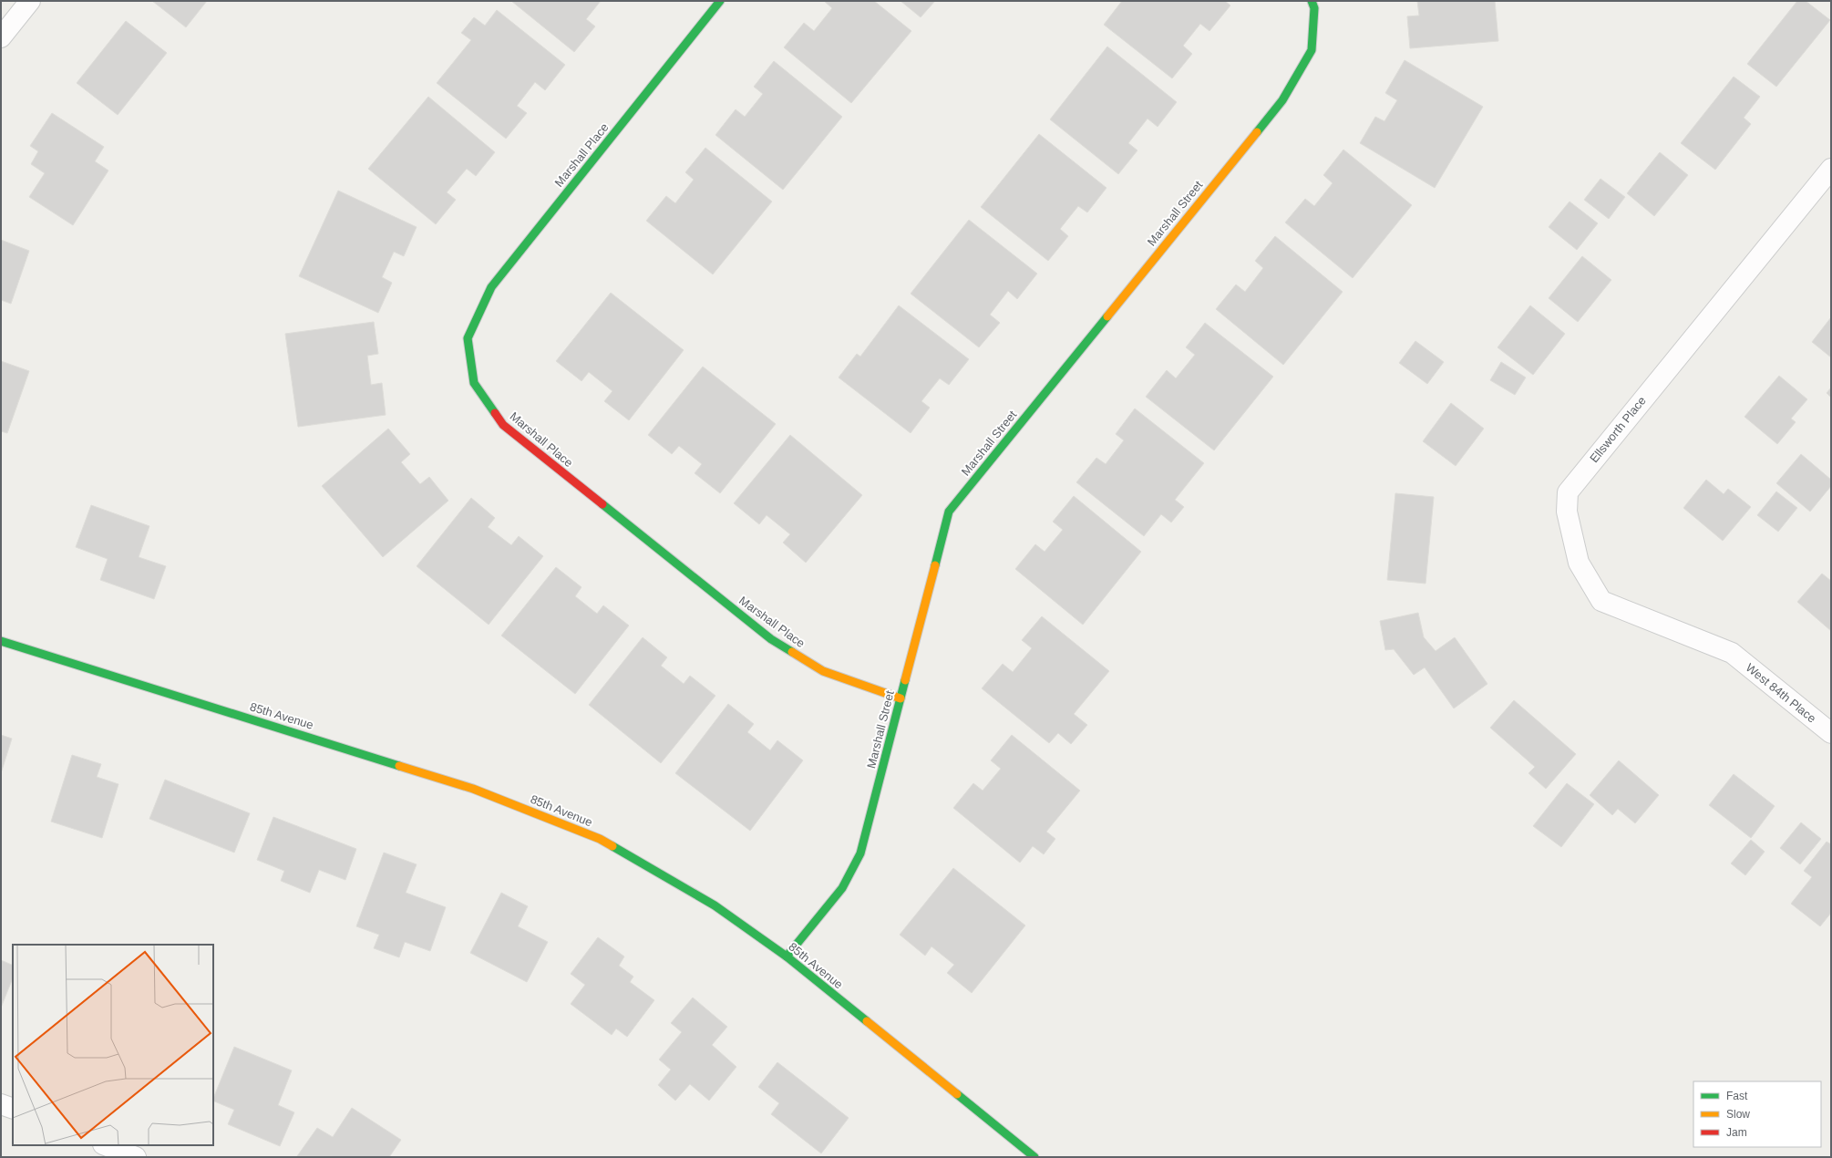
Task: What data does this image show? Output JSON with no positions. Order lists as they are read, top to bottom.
{
  "streets": {
    "street": [
      "Marshall Place",
      "Marshall Street",
      "Ellsworth Place",
      "West 84th Place",
      "85th Avenue"
    ]
  },
  "crossings": [
    ["Marshall Place", "Marshall Street"],
    ["Marshall Street", "85th Avenue"],
    ["Ellsworth Place", "West 84th Place"]
  ],
  "legend": ["Fast", "Slow", "Jam"]
}
